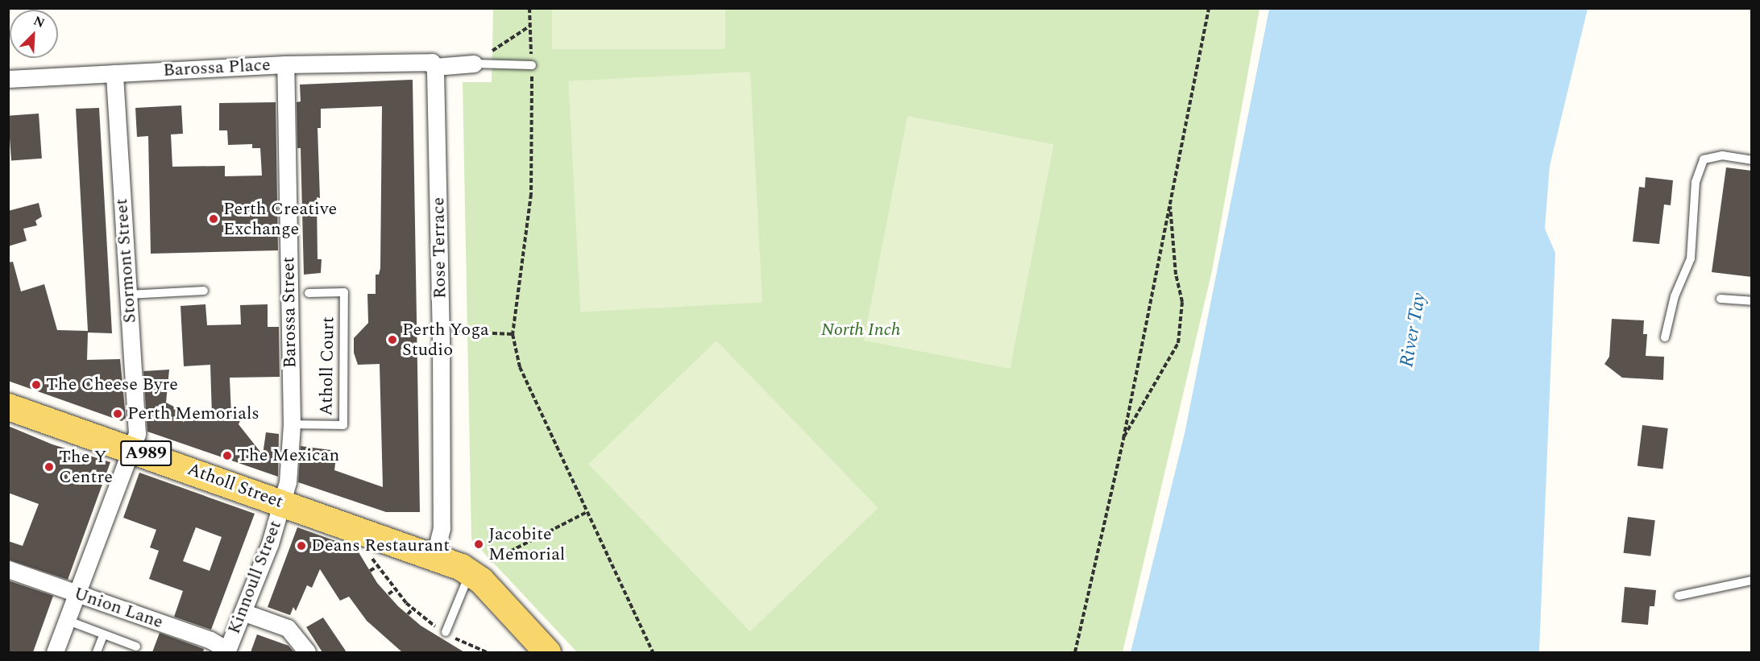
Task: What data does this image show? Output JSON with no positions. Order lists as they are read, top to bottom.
{
  "streets": {
    "main road": ["A989", "Atholl Street"],
    "street": [
      "Barossa Place",
      "Rose Terrace",
      "Stormont Street",
      "Barossa Street",
      "Kinnoull Street",
      "Union Lane"
    ],
    "lane": ["Atholl Court"]
  },
  "crossings": [
    ["Barossa Place", "Rose Terrace"],
    ["Barossa Place", "Stormont Street"],
    ["Barossa Place", "Barossa Street"],
    ["Rose Terrace", "A989"],
    ["Rose Terrace", "Atholl Street"],
    ["Stormont Street", "Atholl Street"],
    ["Stormont Street", "Union Lane"],
    ["Barossa Street", "Atholl Court"],
    ["Barossa Street", "Atholl Street"],
    ["Barossa Street", "Kinnoull Street"],
    ["A989", "Atholl Street"],
    ["Atholl Street", "Kinnoull Street"],
    ["Kinnoull Street", "Union Lane"]
  ],
  "water": ["River Tay"],
  "parks": ["North Inch"],
  "places": [
    "Perth Creative Exchange",
    "Perth Yoga Studio",
    "The Cheese Byre",
    "Perth Memorials",
    "The Mexican",
    "The Y Centre",
    "Jacobite Memorial",
    "Deans Restaurant"
  ],
  "north": "top right"
}
